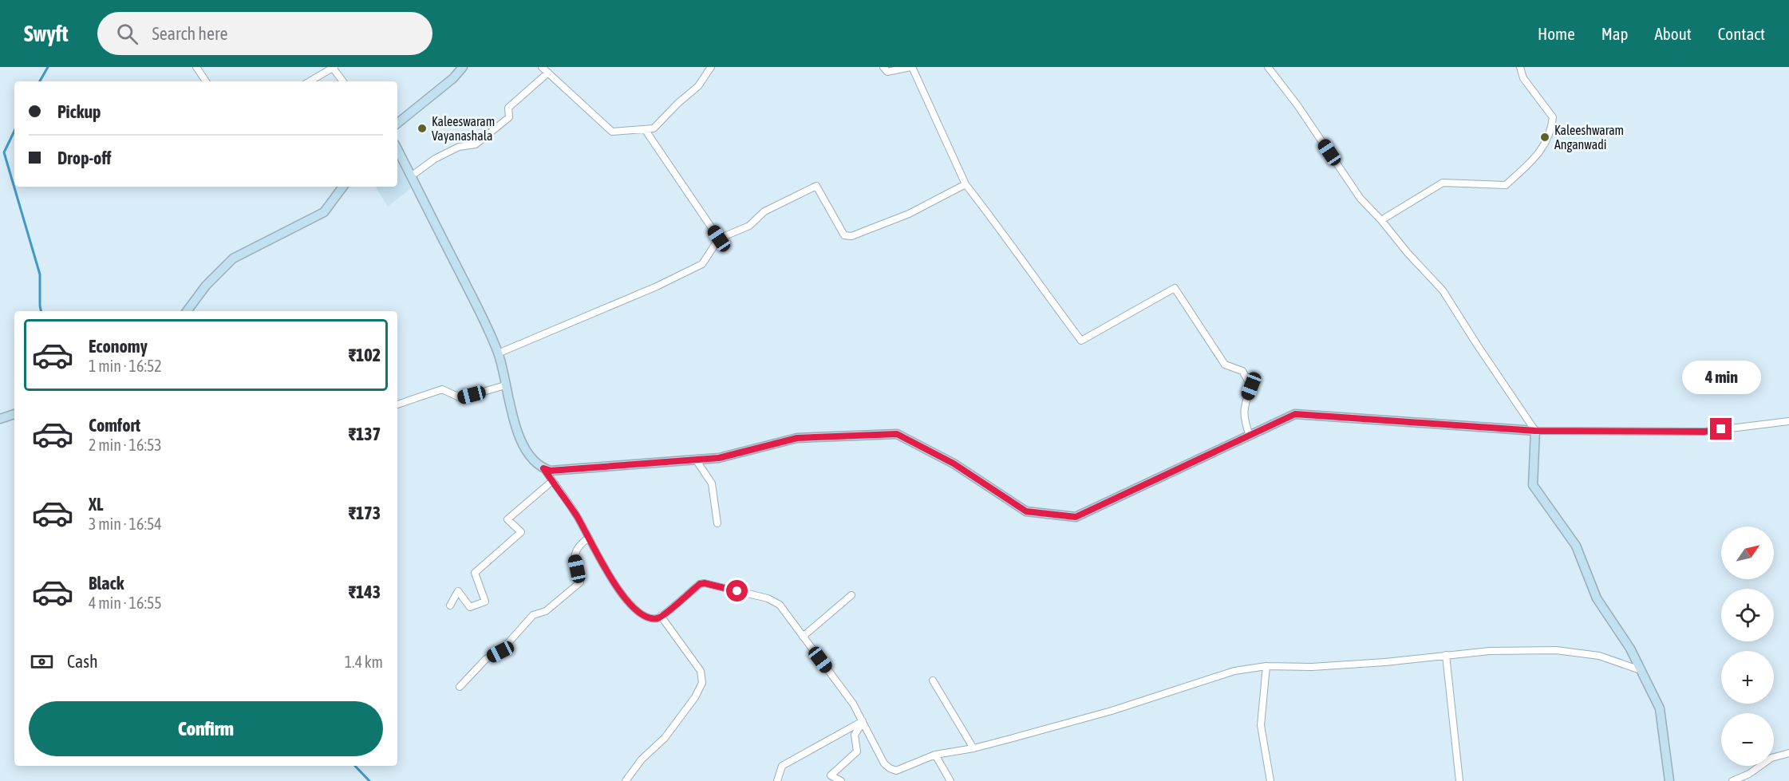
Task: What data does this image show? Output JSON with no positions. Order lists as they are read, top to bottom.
{
  "places": ["Kaleeswaram Vayanashala", "Kaleeshwaram Anganwadi"],
  "north": "top right",
  "page": {
    "header": "Swyft",
    "search": "Search here",
    "nav": [
      "Home",
      "Map",
      "About",
      "Contact"
    ],
    "banner": ["Pickup", "Drop-off"],
    "list": [
      {
        "name": "Economy",
        "note": "1 min · 16:52",
        "value": "₹102"
      },
      {
        "name": "Comfort",
        "note": "2 min · 16:53",
        "value": "₹137"
      },
      {
        "name": "XL",
        "note": "3 min · 16:54",
        "value": "₹173"
      },
      {
        "name": "Black",
        "note": "4 min · 16:55",
        "value": "₹143"
      }
    ],
    "bubble": "4 min",
    "map_buttons": ["+", "−"],
    "pay": ["Cash", "1.4 km"],
    "buttons": "Confirm"
  }
}
